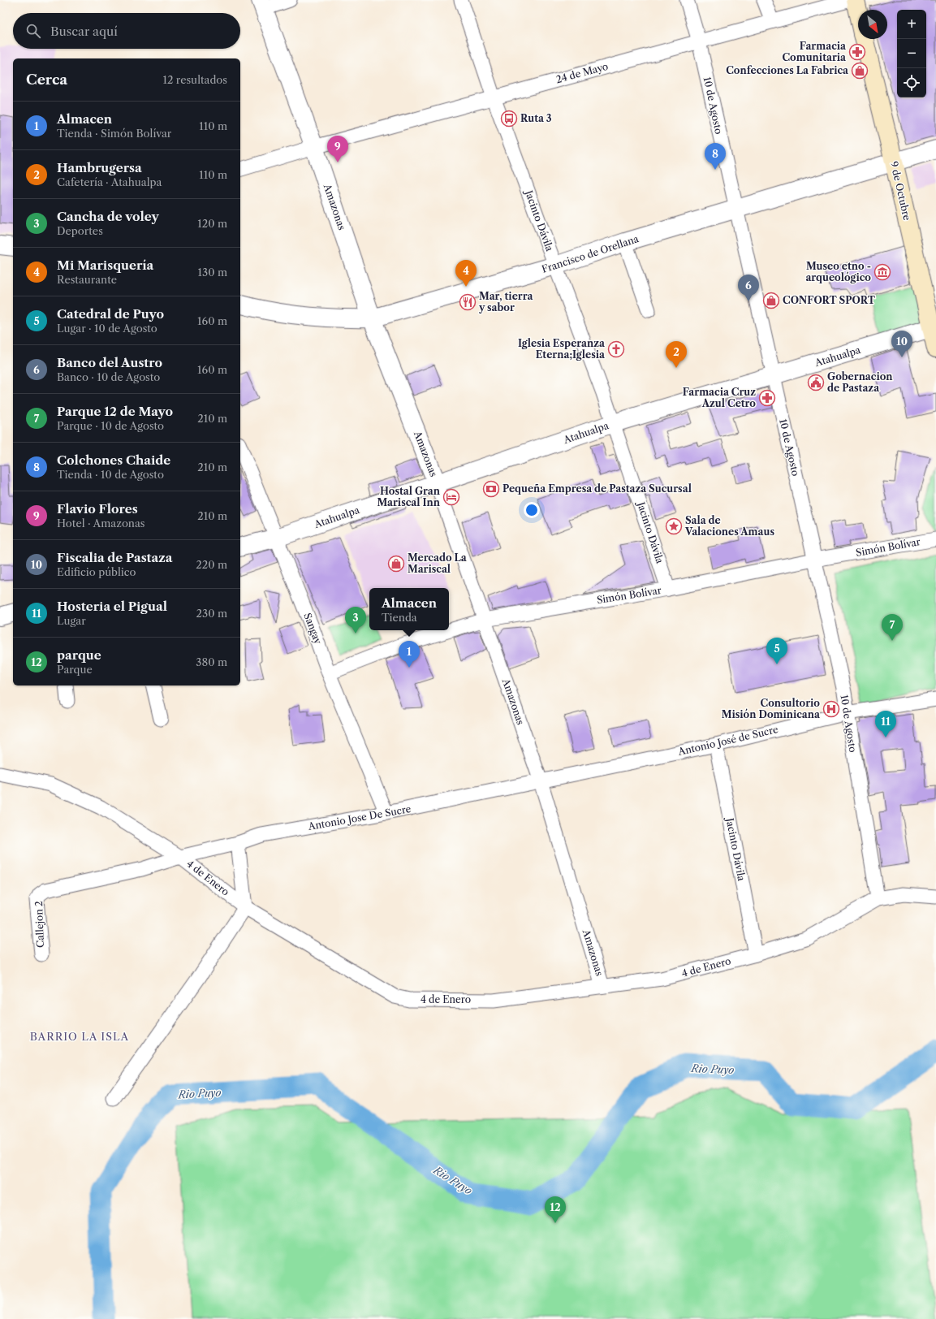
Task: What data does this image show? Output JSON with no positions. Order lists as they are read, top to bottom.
{
  "streets": {
    "main road": ["9 de Octubre"],
    "street": [
      "24 de Mayo",
      "10 de Agosto",
      "Amazonas",
      "Jacinto Dávila",
      "Francisco de Orellana",
      "Atahualpa",
      "Simón Bolívar",
      "Sangay",
      "Antonio José de Sucre",
      "Antonio Jose De Sucre",
      "4 de Enero",
      "Callejon 2"
    ]
  },
  "crossings": [
    ["24 de Mayo", "10 de Agosto"],
    ["24 de Mayo", "Amazonas"],
    ["24 de Mayo", "Jacinto Dávila"],
    ["10 de Agosto", "Francisco de Orellana"],
    ["10 de Agosto", "Atahualpa"],
    ["10 de Agosto", "Simón Bolívar"],
    ["10 de Agosto", "Antonio José de Sucre"],
    ["10 de Agosto", "4 de Enero"],
    ["9 de Octubre", "Francisco de Orellana"],
    ["9 de Octubre", "Atahualpa"],
    ["Amazonas", "Francisco de Orellana"],
    ["Amazonas", "Atahualpa"],
    ["Amazonas", "Simón Bolívar"],
    ["Amazonas", "Antonio José de Sucre"],
    ["Amazonas", "Antonio Jose De Sucre"],
    ["Amazonas", "4 de Enero"],
    ["Jacinto Dávila", "Francisco de Orellana"],
    ["Jacinto Dávila", "Atahualpa"],
    ["Jacinto Dávila", "Simón Bolívar"],
    ["Jacinto Dávila", "Antonio José de Sucre"],
    ["Jacinto Dávila", "4 de Enero"],
    ["Atahualpa", "Sangay"],
    ["Simón Bolívar", "Sangay"],
    ["Sangay", "Antonio Jose De Sucre"],
    ["Antonio José de Sucre", "Antonio Jose De Sucre"],
    ["Antonio Jose De Sucre", "4 de Enero"],
    ["Antonio Jose De Sucre", "Callejon 2"]
  ],
  "districts": ["BARRIO LA ISLA"],
  "water": ["Rio Puyo"],
  "places": {
    "pharmacy": ["Farmacia Comunitaria", "Farmacia Cruz Azul Cetro"],
    "shop": ["Confecciones La Fabrica", "CONFORT SPORT", "Mercado La Mariscal"],
    "bus stop": ["Ruta 3"],
    "museum": ["Museo etno - arqueológico"],
    "restaurant": ["Mar, tierra y sabor"],
    "church": ["Iglesia Esperanza Eterna;Iglesia"],
    "public building": ["Gobernacion de Pastaza"],
    "bank": ["Pequeña Empresa de Pastaza Sucursal"],
    "hotel": ["Hostal Gran Mariscal Inn"],
    "place": ["Sala de Valaciones Amaus"],
    "hospital": ["Consultorio Misión Dominicana"]
  },
  "north": "bottom right",
  "page": {
    "map_buttons": ["+", "−"],
    "search": "Buscar aquí",
    "heading": ["Cerca", "12 resultados"],
    "list": [
      {
        "mark": "1",
        "name": "Almacen",
        "note": "Tienda · Simón Bolívar",
        "value": "110 m"
      },
      {
        "mark": "2",
        "name": "Hambrugersa",
        "note": "Cafetería · Atahualpa",
        "value": "110 m"
      },
      {
        "mark": "3",
        "name": "Cancha de voley",
        "note": "Deportes",
        "value": "120 m"
      },
      {
        "mark": "4",
        "name": "Mi Marisquería",
        "note": "Restaurante",
        "value": "130 m"
      },
      {
        "mark": "5",
        "name": "Catedral de Puyo",
        "note": "Lugar · 10 de Agosto",
        "value": "160 m"
      },
      {
        "mark": "6",
        "name": "Banco del Austro",
        "note": "Banco · 10 de Agosto",
        "value": "160 m"
      },
      {
        "mark": "7",
        "name": "Parque 12 de Mayo",
        "note": "Parque · 10 de Agosto",
        "value": "210 m"
      },
      {
        "mark": "8",
        "name": "Colchones Chaide",
        "note": "Tienda · 10 de Agosto",
        "value": "210 m"
      },
      {
        "mark": "9",
        "name": "Flavio Flores",
        "note": "Hotel · Amazonas",
        "value": "210 m"
      },
      {
        "mark": "10",
        "name": "Fiscalia de Pastaza",
        "note": "Edificio público",
        "value": "220 m"
      },
      {
        "mark": "11",
        "name": "Hosteria el Pigual",
        "note": "Lugar",
        "value": "230 m"
      },
      {
        "mark": "12",
        "name": "parque",
        "note": "Parque",
        "value": "380 m"
      }
    ],
    "pins": [
      "9",
      "8",
      "4",
      "6",
      "10",
      "2",
      "3",
      "7",
      "5",
      "1",
      "11",
      "12"
    ],
    "popup": ["Almacen", "Tienda"]
  }
}
